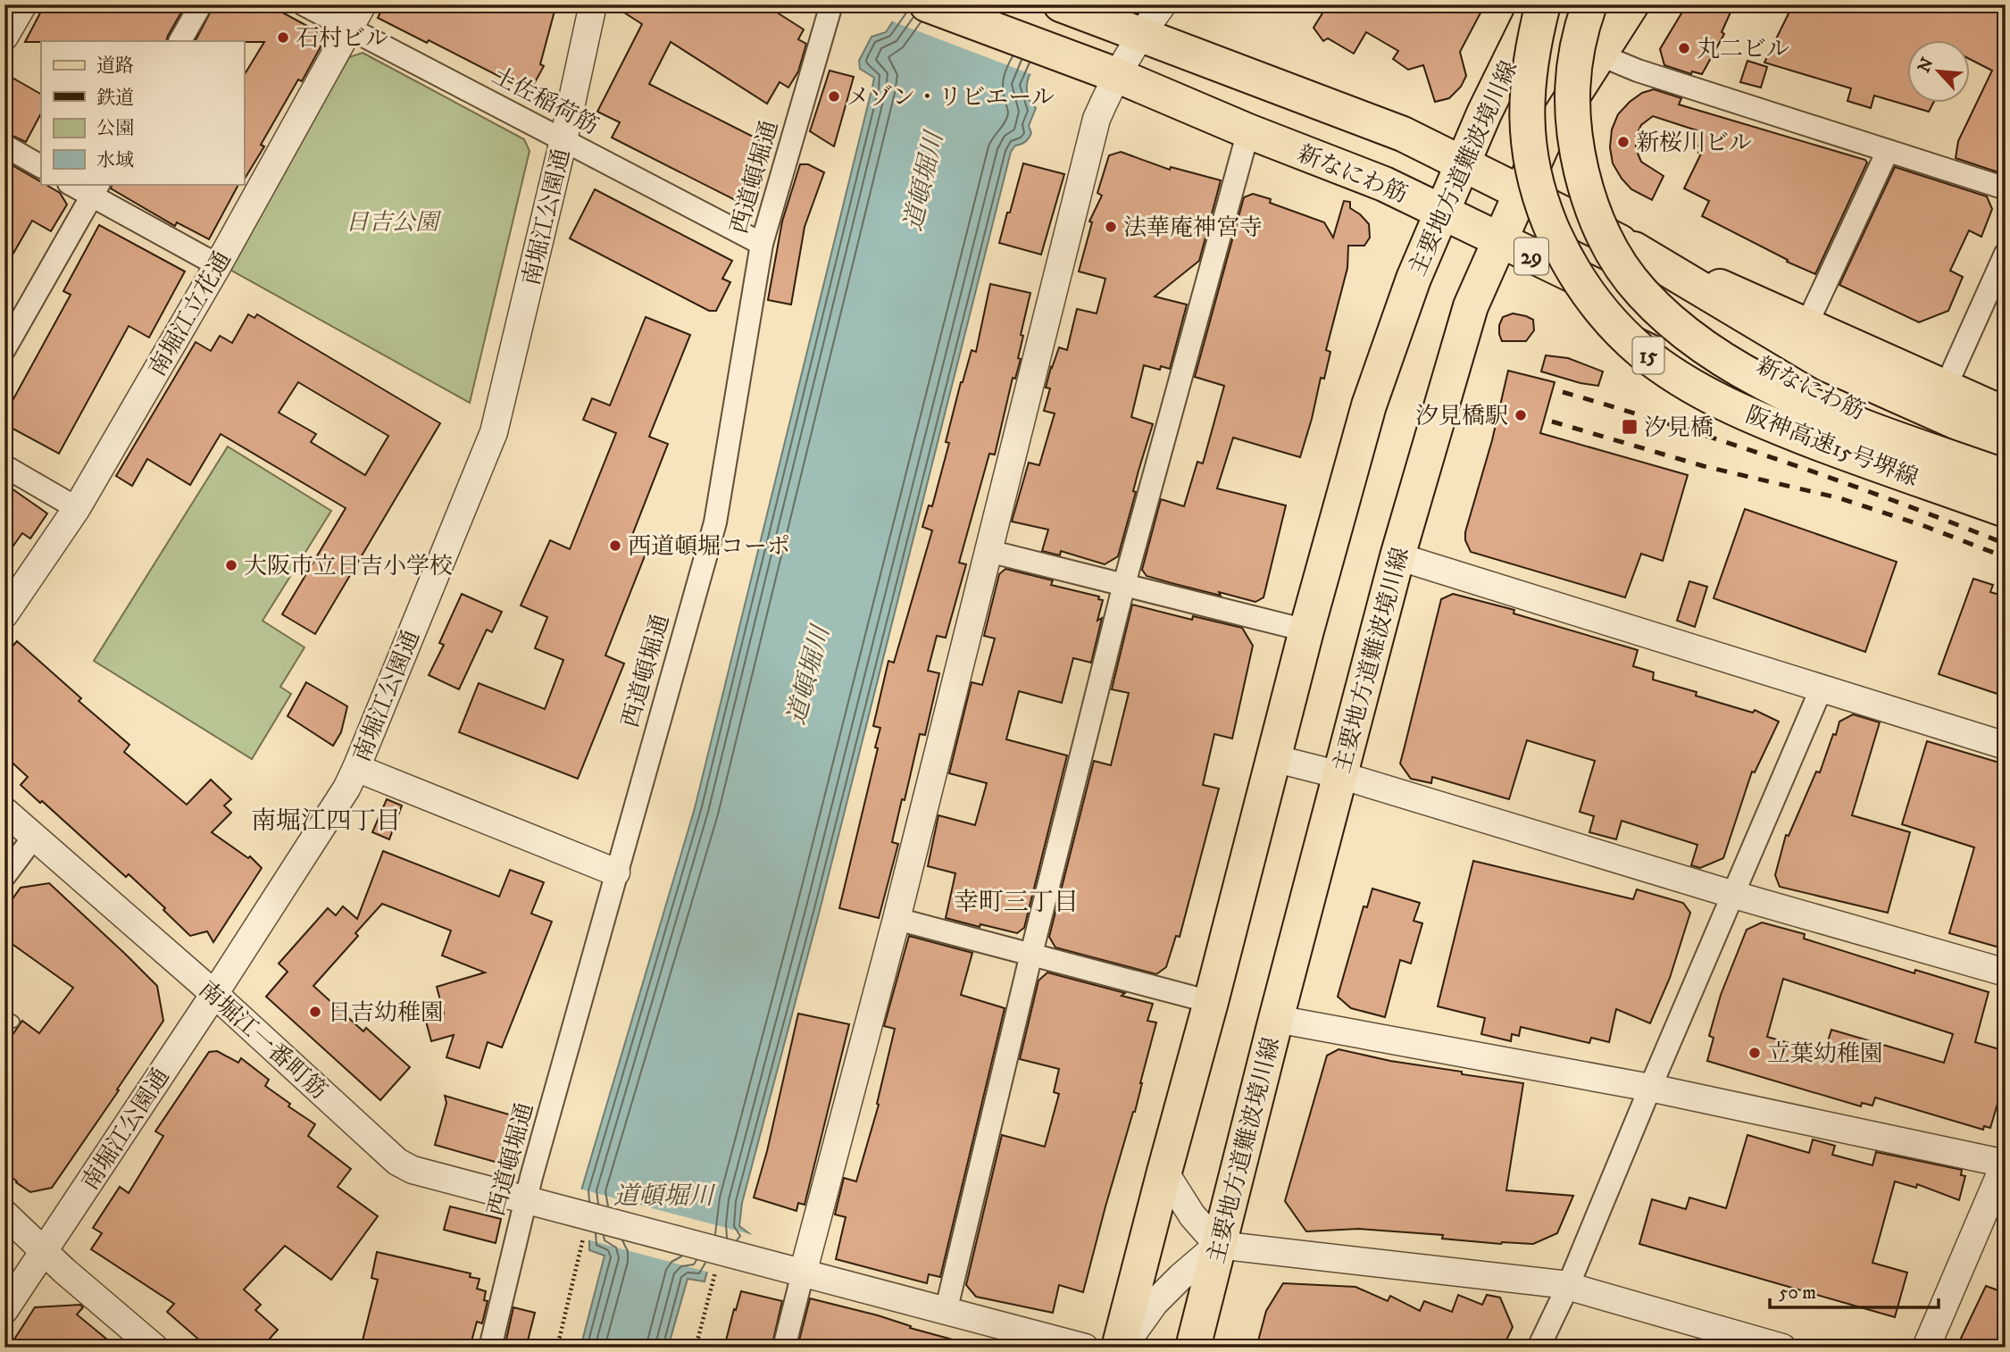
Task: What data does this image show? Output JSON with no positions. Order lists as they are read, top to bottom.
{
  "streets": {
    "main road": [
      "主要地方道難波境川線",
      "新なにわ筋",
      "29",
      "15",
      "阪神高速15号堺線"
    ],
    "street": [
      "土佐稲荷筋",
      "西道頓堀通",
      "南堀江公園通",
      "南堀江立花通",
      "南堀江一番町筋"
    ]
  },
  "crossings": [
    ["土佐稲荷筋", "西道頓堀通"],
    ["土佐稲荷筋", "南堀江公園通"],
    ["土佐稲荷筋", "南堀江立花通"],
    ["主要地方道難波境川線", "新なにわ筋"],
    ["主要地方道難波境川線", "29"],
    ["新なにわ筋", "阪神高速15号堺線"],
    ["西道頓堀通", "南堀江一番町筋"],
    ["南堀江公園通", "南堀江一番町筋"]
  ],
  "districts": ["南堀江四丁目", "幸町三丁目"],
  "water": ["道頓堀川"],
  "parks": ["日吉公園"],
  "places": {
    "other": [
      "石村ビル",
      "丸二ビル",
      "メゾン・リビエール",
      "新桜川ビル",
      "法華庵神宮寺",
      "汐見橋駅",
      "西道頓堀コーポ",
      "大阪市立日吉小学校",
      "日吉幼稚園",
      "立葉幼稚園"
    ],
    "transit": ["汐見橋"]
  },
  "legend": [
    "道路",
    "鉄道",
    "公園",
    "水域"
  ],
  "scale_bar": "50 m",
  "north": "top left"
}
